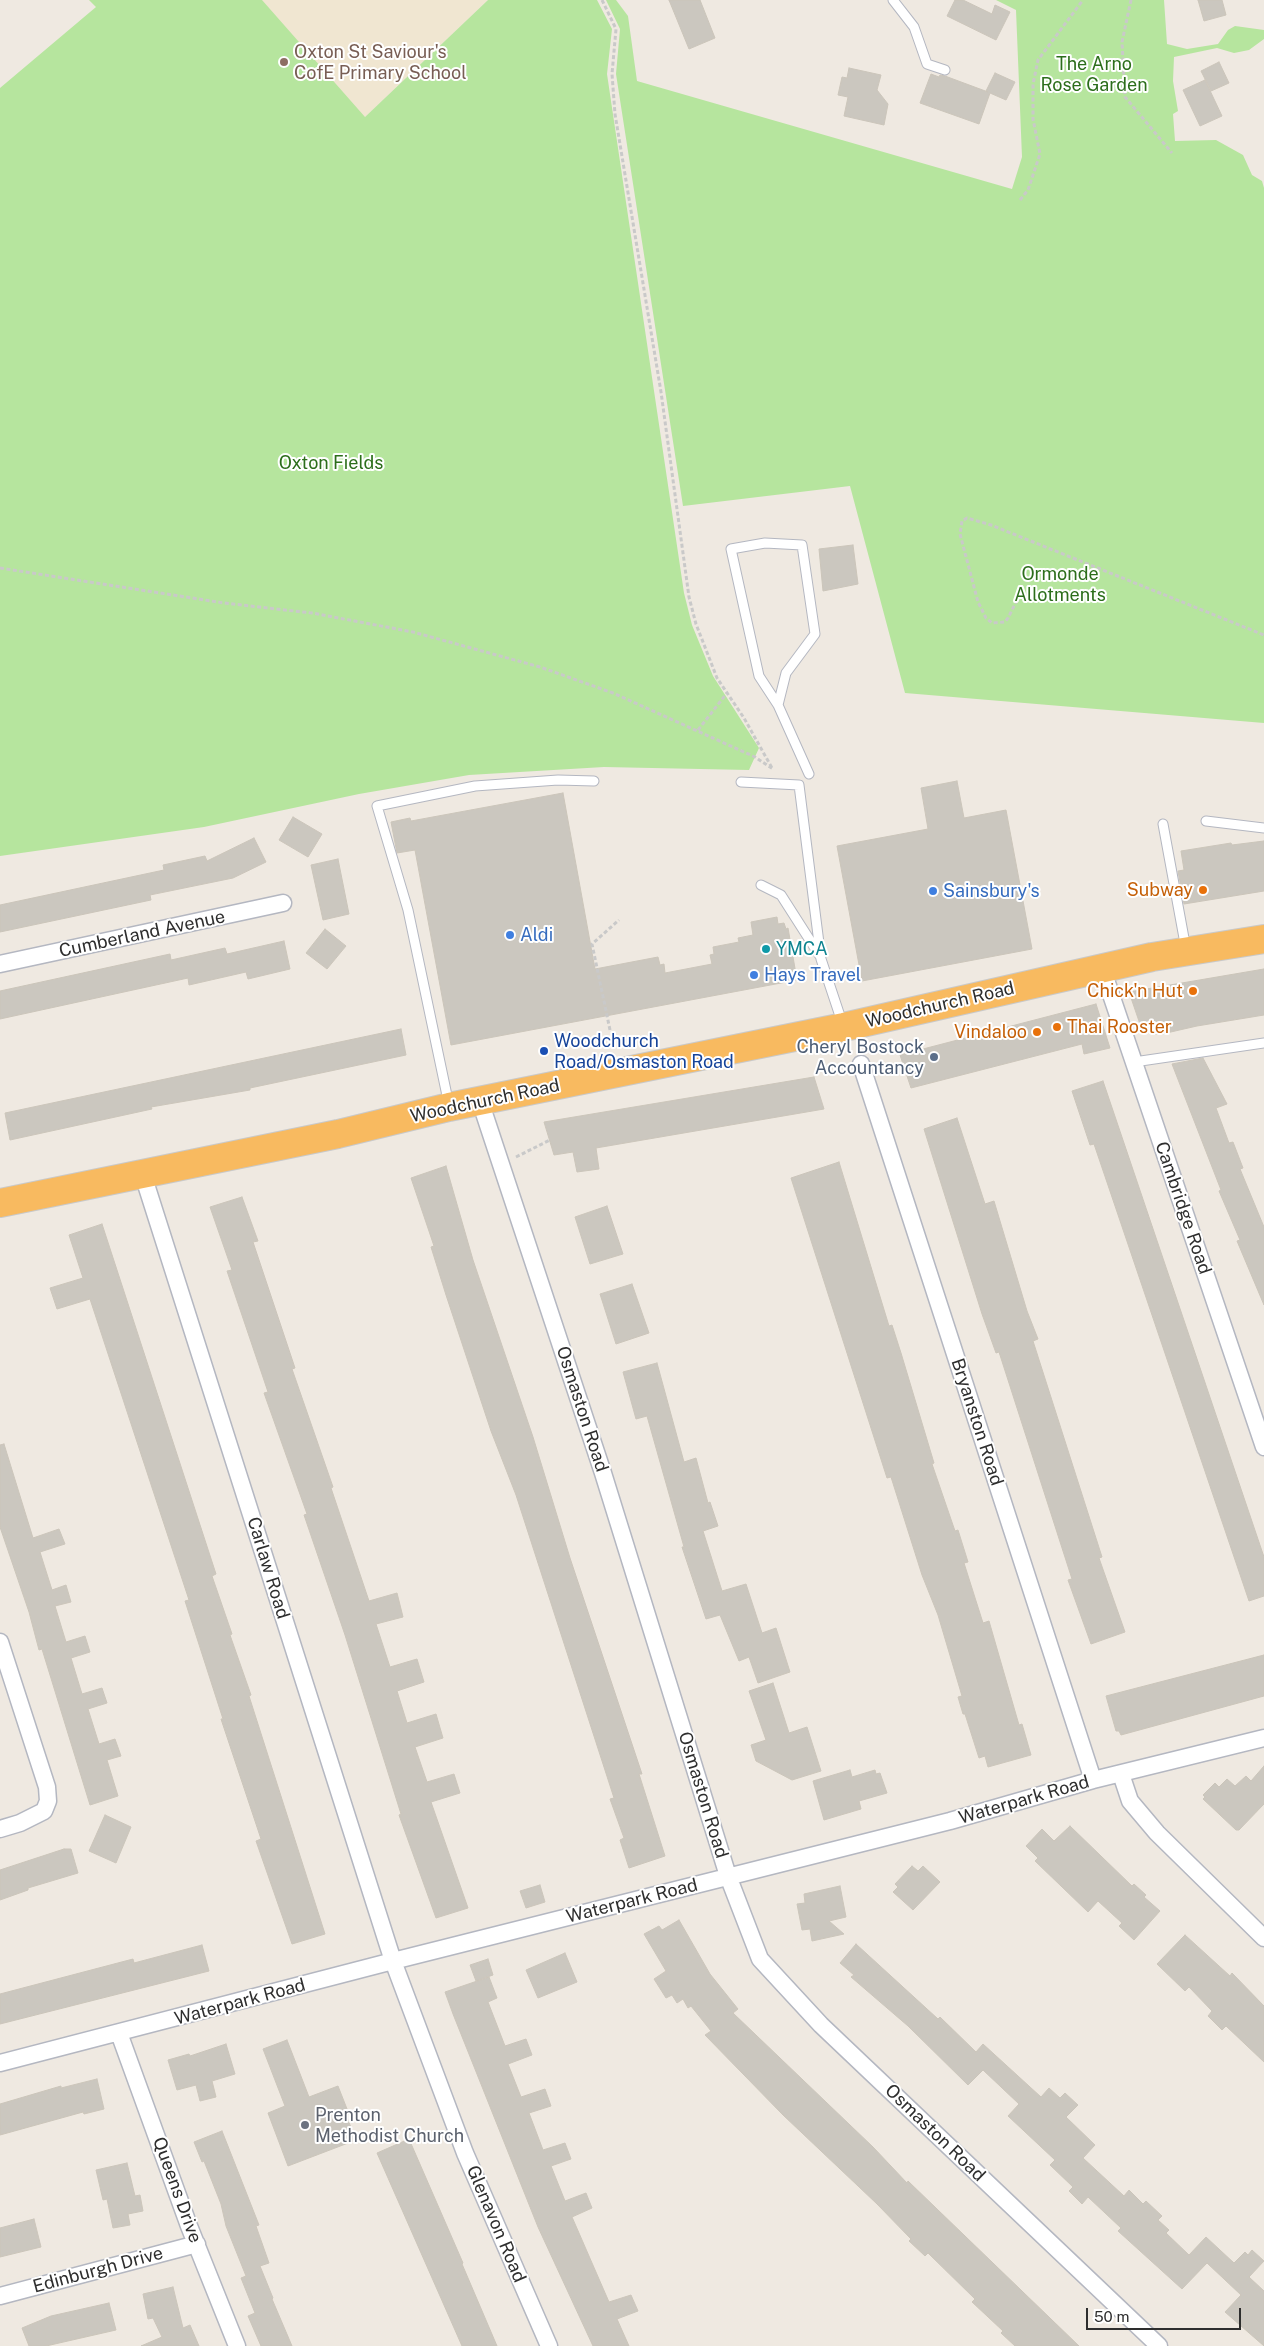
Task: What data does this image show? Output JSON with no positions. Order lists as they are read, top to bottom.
{
  "streets": {
    "highway": ["Woodchurch Road"],
    "street": [
      "Cumberland Avenue",
      "Cambridge Road",
      "Osmaston Road",
      "Bryanston Road",
      "Carlaw Road",
      "Waterpark Road",
      "Queens Drive",
      "Glenavon Road",
      "Edinburgh Drive"
    ]
  },
  "crossings": [
    ["Woodchurch Road", "Cambridge Road"],
    ["Woodchurch Road", "Osmaston Road"],
    ["Woodchurch Road", "Carlaw Road"],
    ["Osmaston Road", "Waterpark Road"],
    ["Bryanston Road", "Waterpark Road"],
    ["Carlaw Road", "Waterpark Road"],
    ["Carlaw Road", "Glenavon Road"],
    ["Waterpark Road", "Queens Drive"],
    ["Waterpark Road", "Glenavon Road"],
    ["Queens Drive", "Edinburgh Drive"]
  ],
  "parks": ["The Arno Rose Garden", "Oxton Fields", "Ormonde Allotments"],
  "places": [
    "Oxton St Saviour's CofE Primary School",
    "Subway",
    "Sainsbury's",
    "Aldi",
    "YMCA",
    "Hays Travel",
    "Chick'n Hut",
    "Thai Rooster",
    "Vindaloo",
    "Woodchurch Road/Osmaston Road",
    "Cheryl Bostock Accountancy",
    "Prenton Methodist Church"
  ],
  "scale_bar": "50 m"
}
